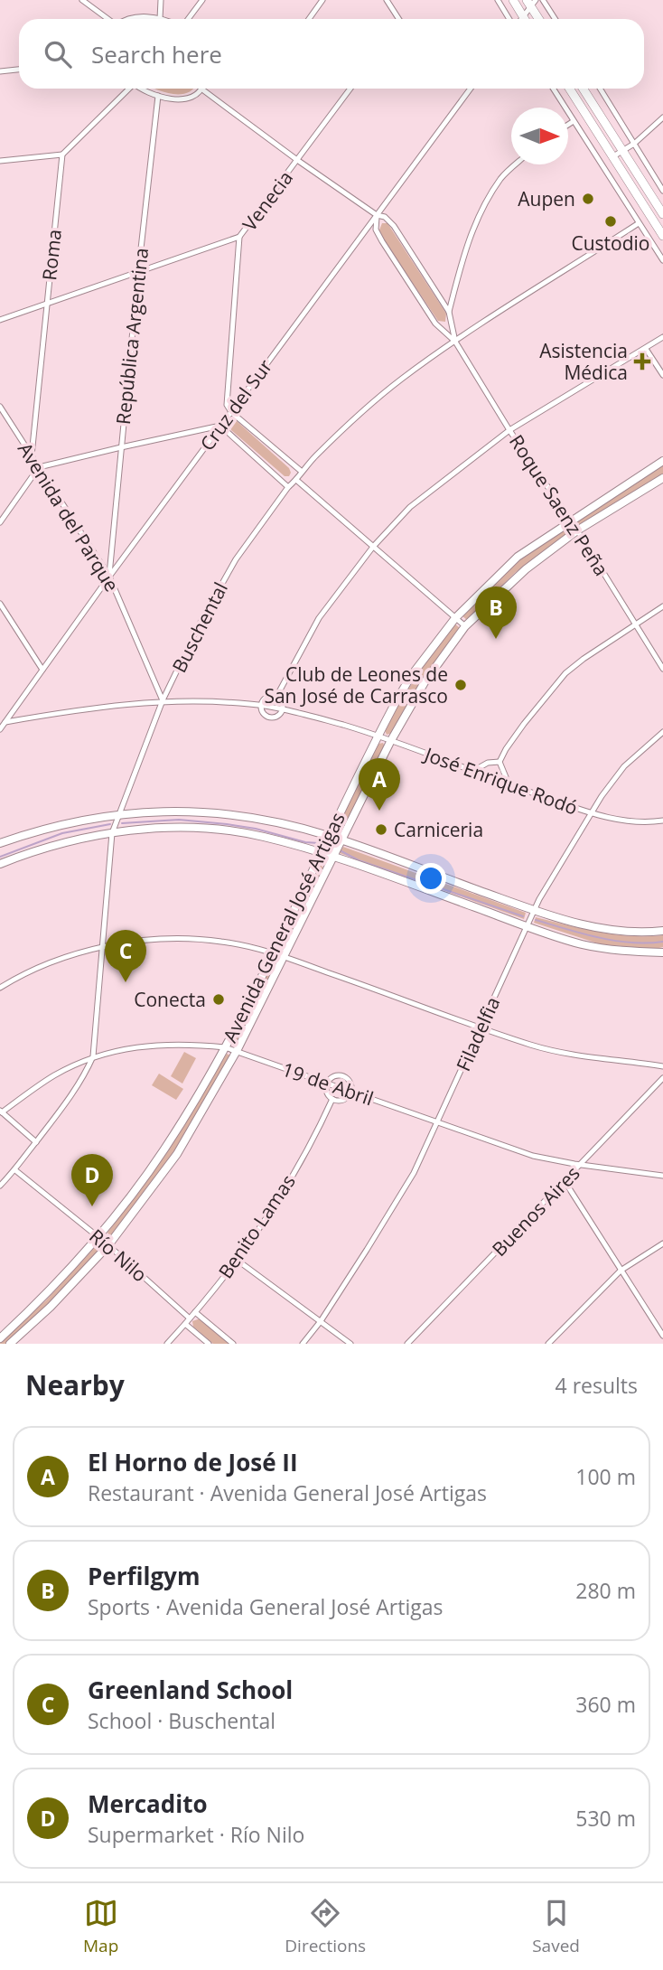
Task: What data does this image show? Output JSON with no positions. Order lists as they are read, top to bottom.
{
  "streets": {
    "street": [
      "Venecia",
      "Roma",
      "República Argentina",
      "Cruz del Sur",
      "Roque Saenz Peña",
      "Avenida del Parque",
      "Buschental",
      "José Enrique Rodó",
      "Avenida General José Artigas",
      "Filadelfia",
      "19 de Abril",
      "Buenos Aires",
      "Benito Lamas",
      "Río Nilo"
    ]
  },
  "crossings": [
    ["Venecia", "Roma"],
    ["Venecia", "República Argentina"],
    ["Venecia", "Roque Saenz Peña"],
    ["Roma", "Avenida del Parque"],
    ["República Argentina", "Cruz del Sur"],
    ["República Argentina", "Avenida del Parque"],
    ["Cruz del Sur", "Roque Saenz Peña"],
    ["Cruz del Sur", "Avenida del Parque"],
    ["Cruz del Sur", "José Enrique Rodó"],
    ["Roque Saenz Peña", "Buschental"],
    ["Roque Saenz Peña", "Avenida General José Artigas"],
    ["Avenida del Parque", "Buschental"],
    ["Avenida del Parque", "José Enrique Rodó"],
    ["Buschental", "José Enrique Rodó"],
    ["Buschental", "19 de Abril"],
    ["Buschental", "Río Nilo"],
    ["José Enrique Rodó", "Avenida General José Artigas"],
    ["José Enrique Rodó", "Filadelfia"],
    ["Avenida General José Artigas", "19 de Abril"],
    ["Avenida General José Artigas", "Río Nilo"],
    ["Filadelfia", "19 de Abril"],
    ["19 de Abril", "Buenos Aires"],
    ["Benito Lamas", "Río Nilo"]
  ],
  "places": {
    "other": [
      "Aupen",
      "Custodio",
      "Club de Leones de San José de Carrasco",
      "Carniceria",
      "Conecta"
    ],
    "health": ["Asistencia Médica"]
  },
  "north": "right",
  "page": {
    "search": "Search here",
    "pins": [
      "B",
      "A",
      "C",
      "D"
    ],
    "heading": ["Nearby", "4 results"],
    "list": [
      {
        "mark": "A",
        "name": "El Horno de José II",
        "note": "Restaurant · Avenida General José Artigas",
        "value": "100 m"
      },
      {
        "mark": "B",
        "name": "Perfilgym",
        "note": "Sports · Avenida General José Artigas",
        "value": "280 m"
      },
      {
        "mark": "C",
        "name": "Greenland School",
        "note": "School · Buschental",
        "value": "360 m"
      },
      {
        "mark": "D",
        "name": "Mercadito",
        "note": "Supermarket · Río Nilo",
        "value": "530 m"
      }
    ],
    "nav": ["Map", "Directions", "Saved"]
  }
}
